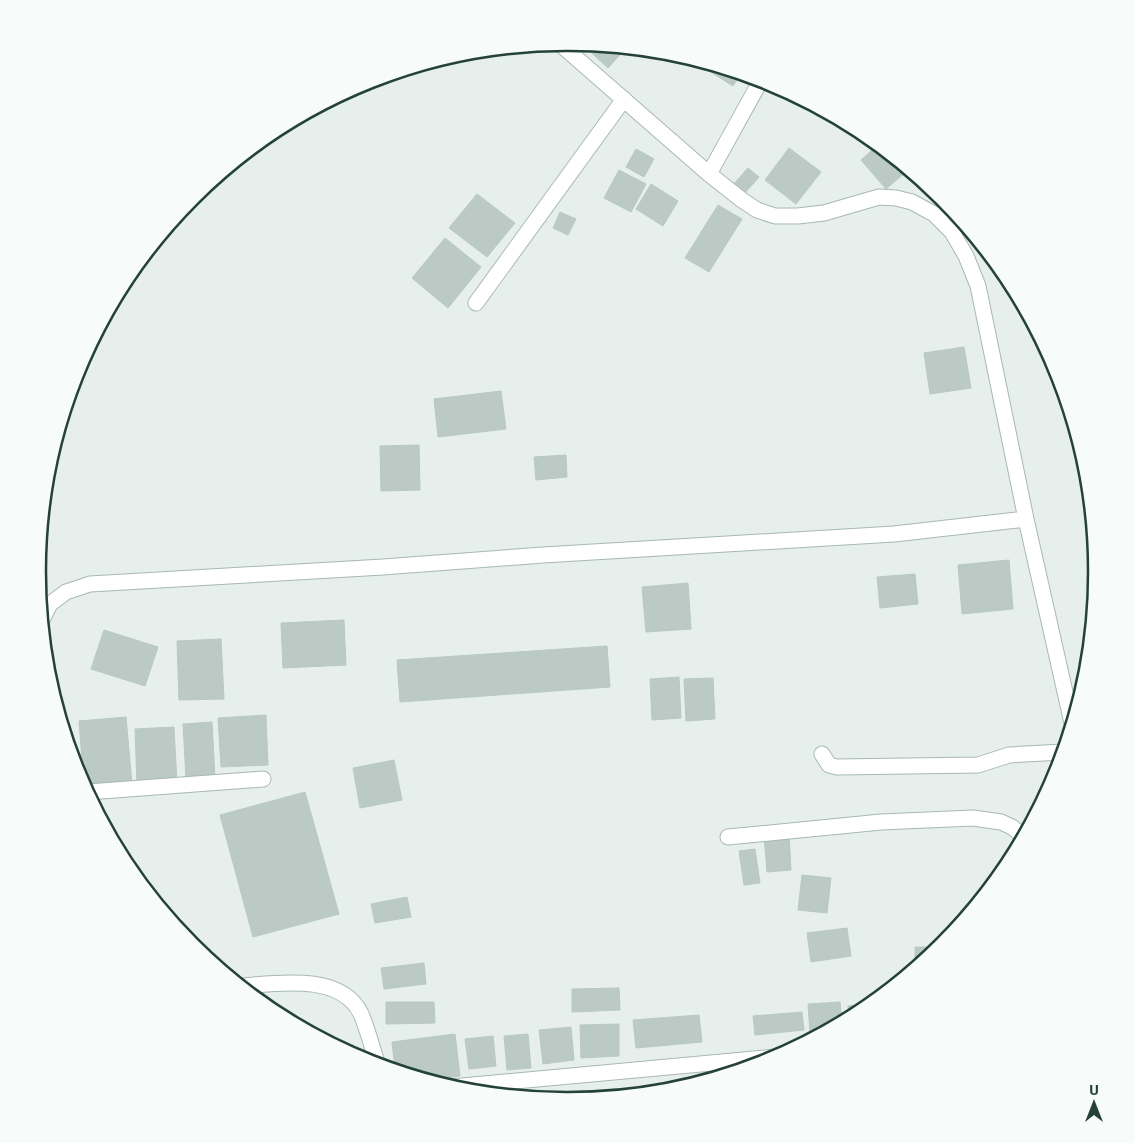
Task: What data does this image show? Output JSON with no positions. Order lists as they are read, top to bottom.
{
  "north": "top"
}
